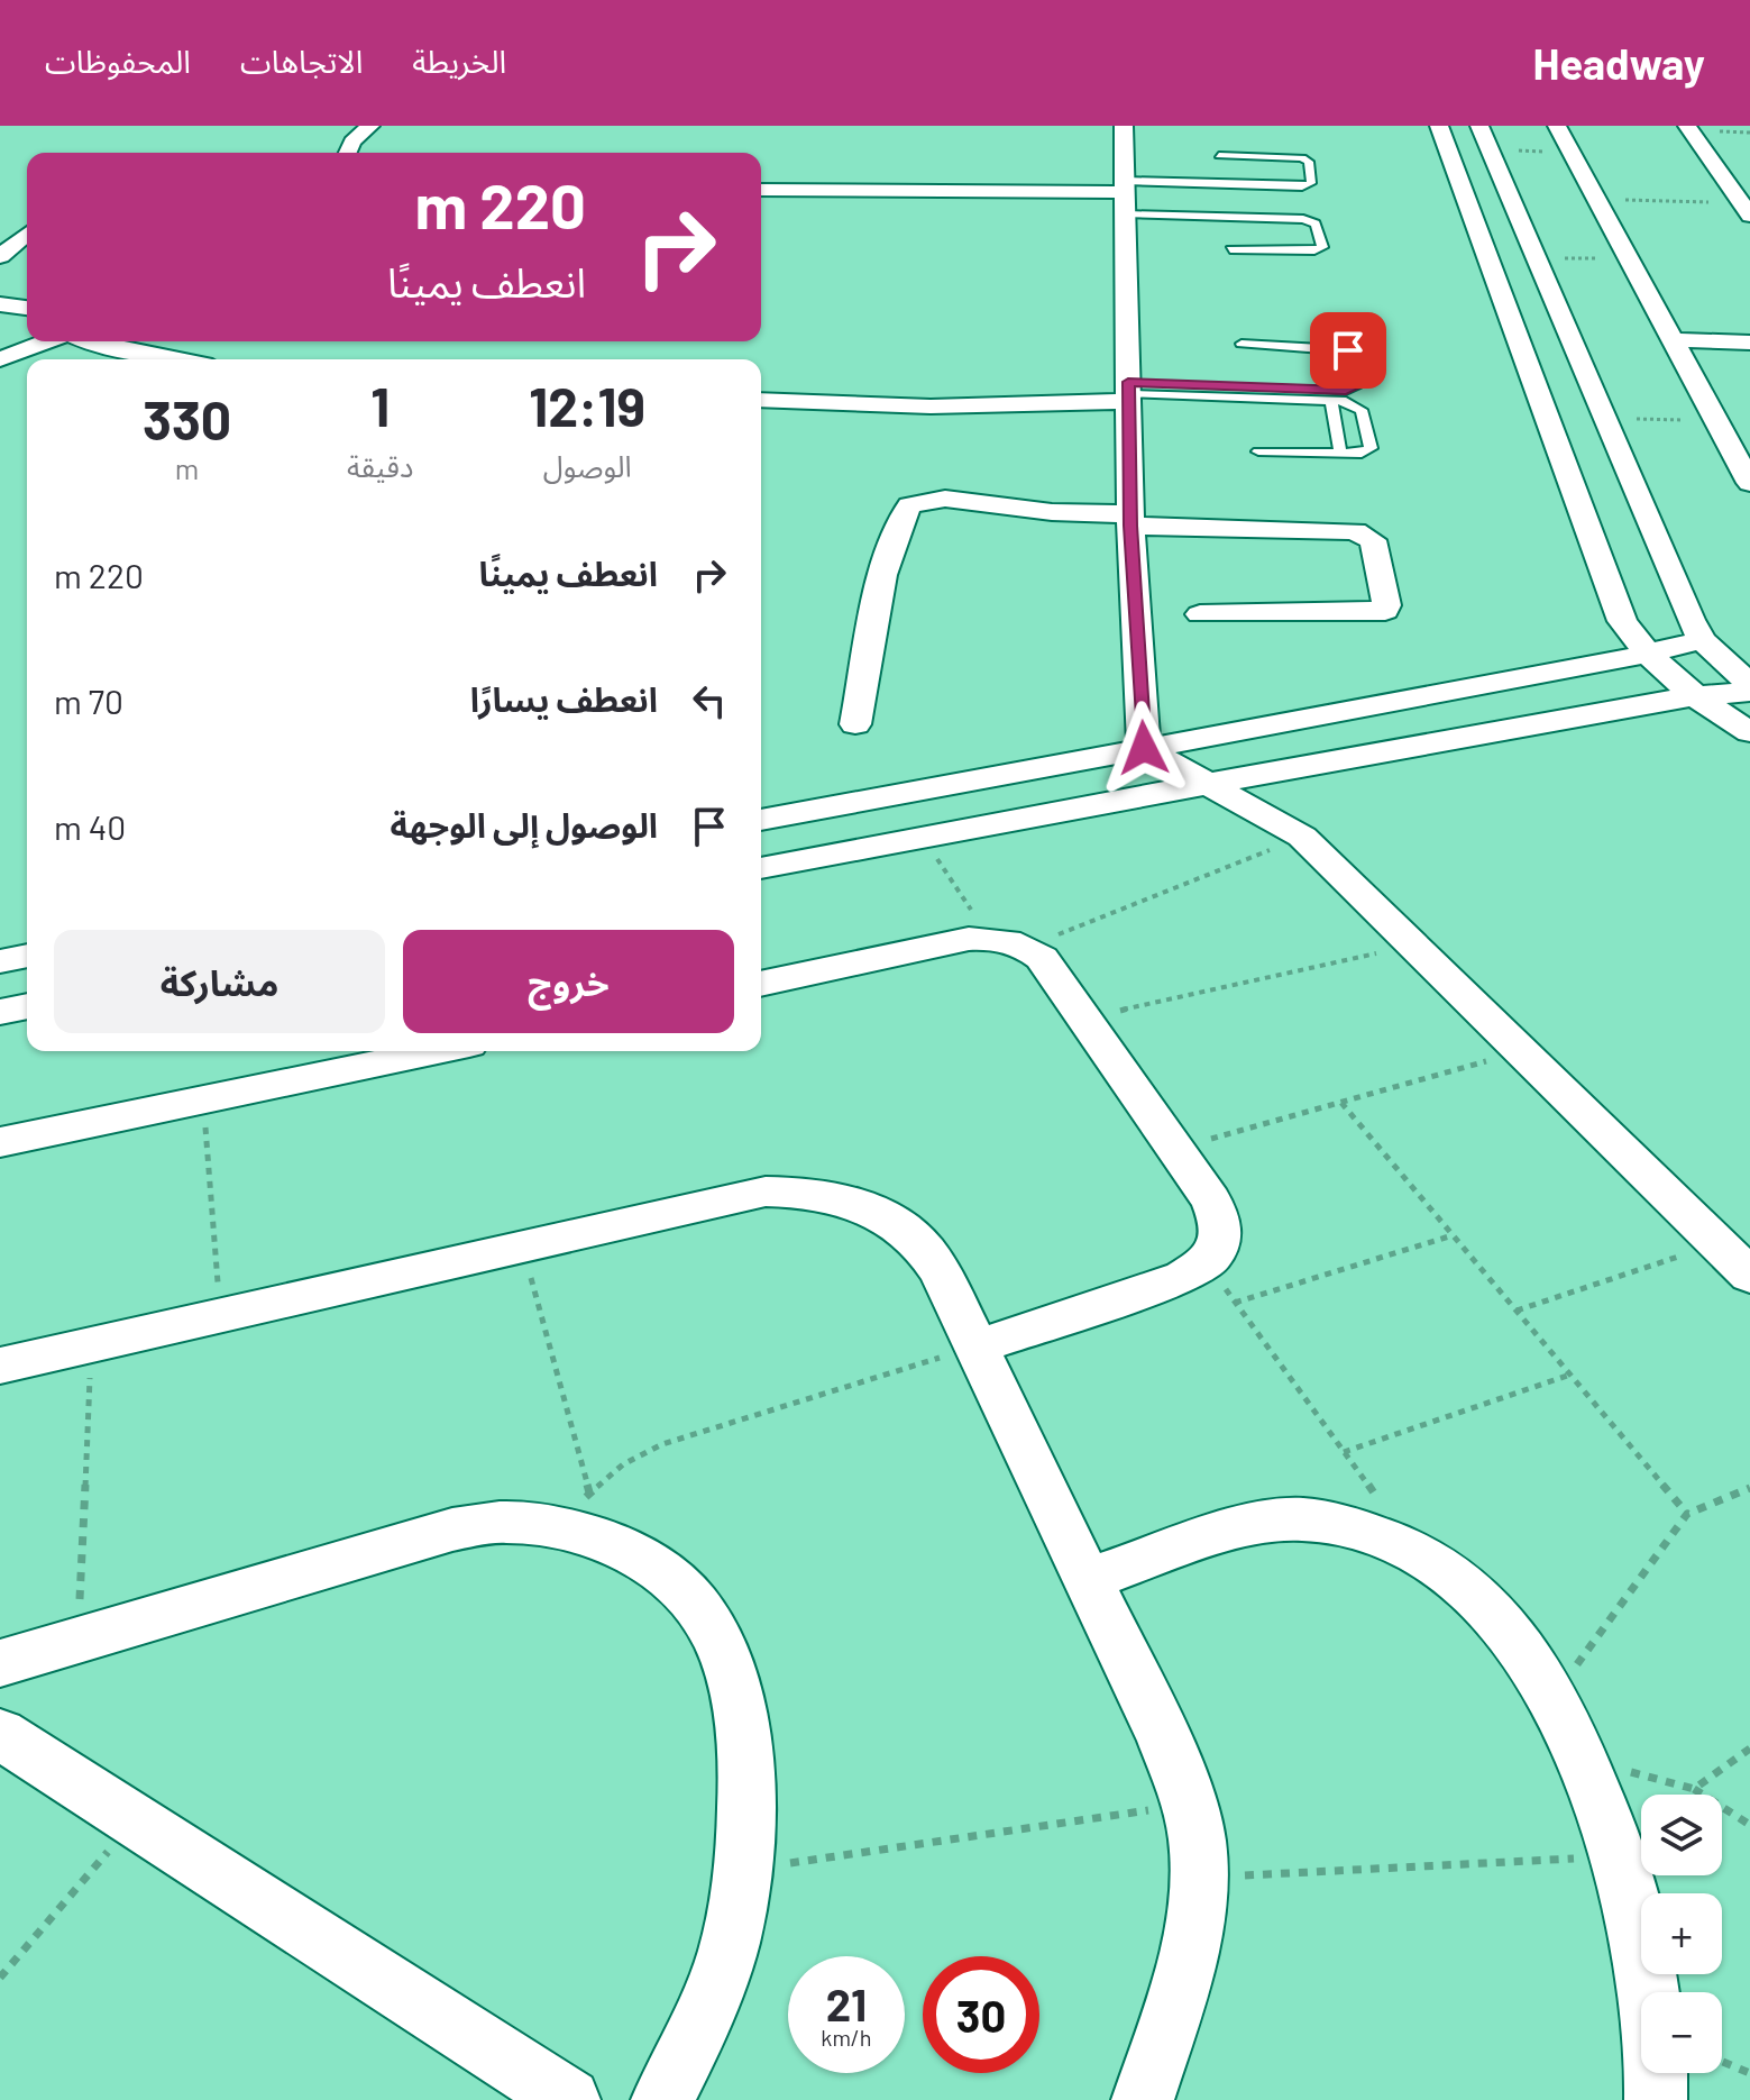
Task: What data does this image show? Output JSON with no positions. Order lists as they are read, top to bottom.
{
  "page": {
    "header": "Headway",
    "nav": ["الخريطة", "الاتجاهات", "المحفوظات"],
    "turn": ["220 m", "انعطف يمينًا"],
    "eta": [
      "12:19",
      "الوصول",
      "1",
      "دقيقة",
      "330",
      "m"
    ],
    "list": [
      {
        "name": "انعطف يمينًا",
        "value": "220 m"
      },
      {
        "name": "انعطف يسارًا",
        "value": "70 m"
      },
      {
        "name": "الوصول إلى الوجهة",
        "value": "40 m"
      }
    ],
    "buttons": ["خروج", "مشاركة"],
    "map_buttons": ["+", "−"],
    "speed": "21 km/h",
    "limit": "30"
  }
}
